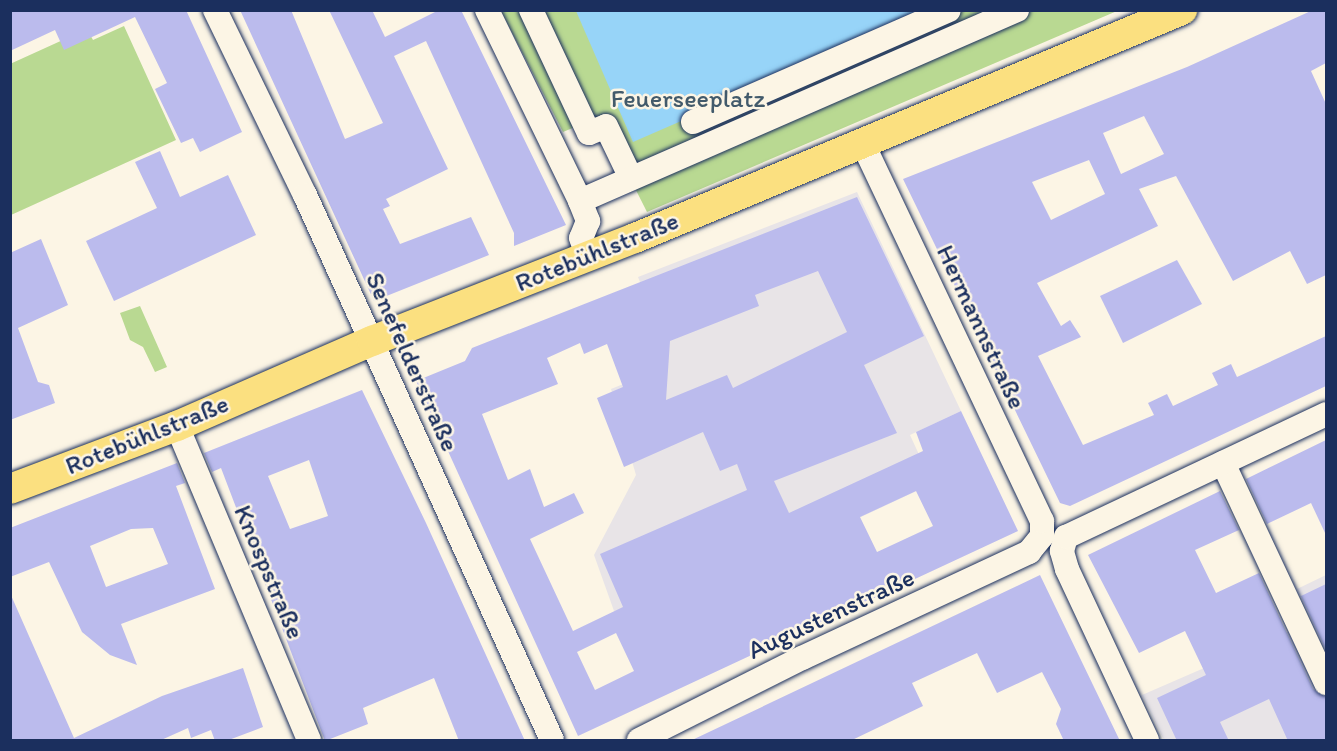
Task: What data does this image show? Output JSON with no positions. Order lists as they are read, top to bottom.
{
  "streets": {
    "main road": ["Rotebühlstraße"],
    "street": [
      "Hermannstraße",
      "Senefelderstraße",
      "Knospstraße",
      "Augustenstraße"
    ]
  },
  "crossings": [
    ["Rotebühlstraße", "Hermannstraße"],
    ["Rotebühlstraße", "Senefelderstraße"],
    ["Rotebühlstraße", "Knospstraße"],
    ["Hermannstraße", "Augustenstraße"]
  ],
  "parks": ["Feuerseeplatz"]
}
